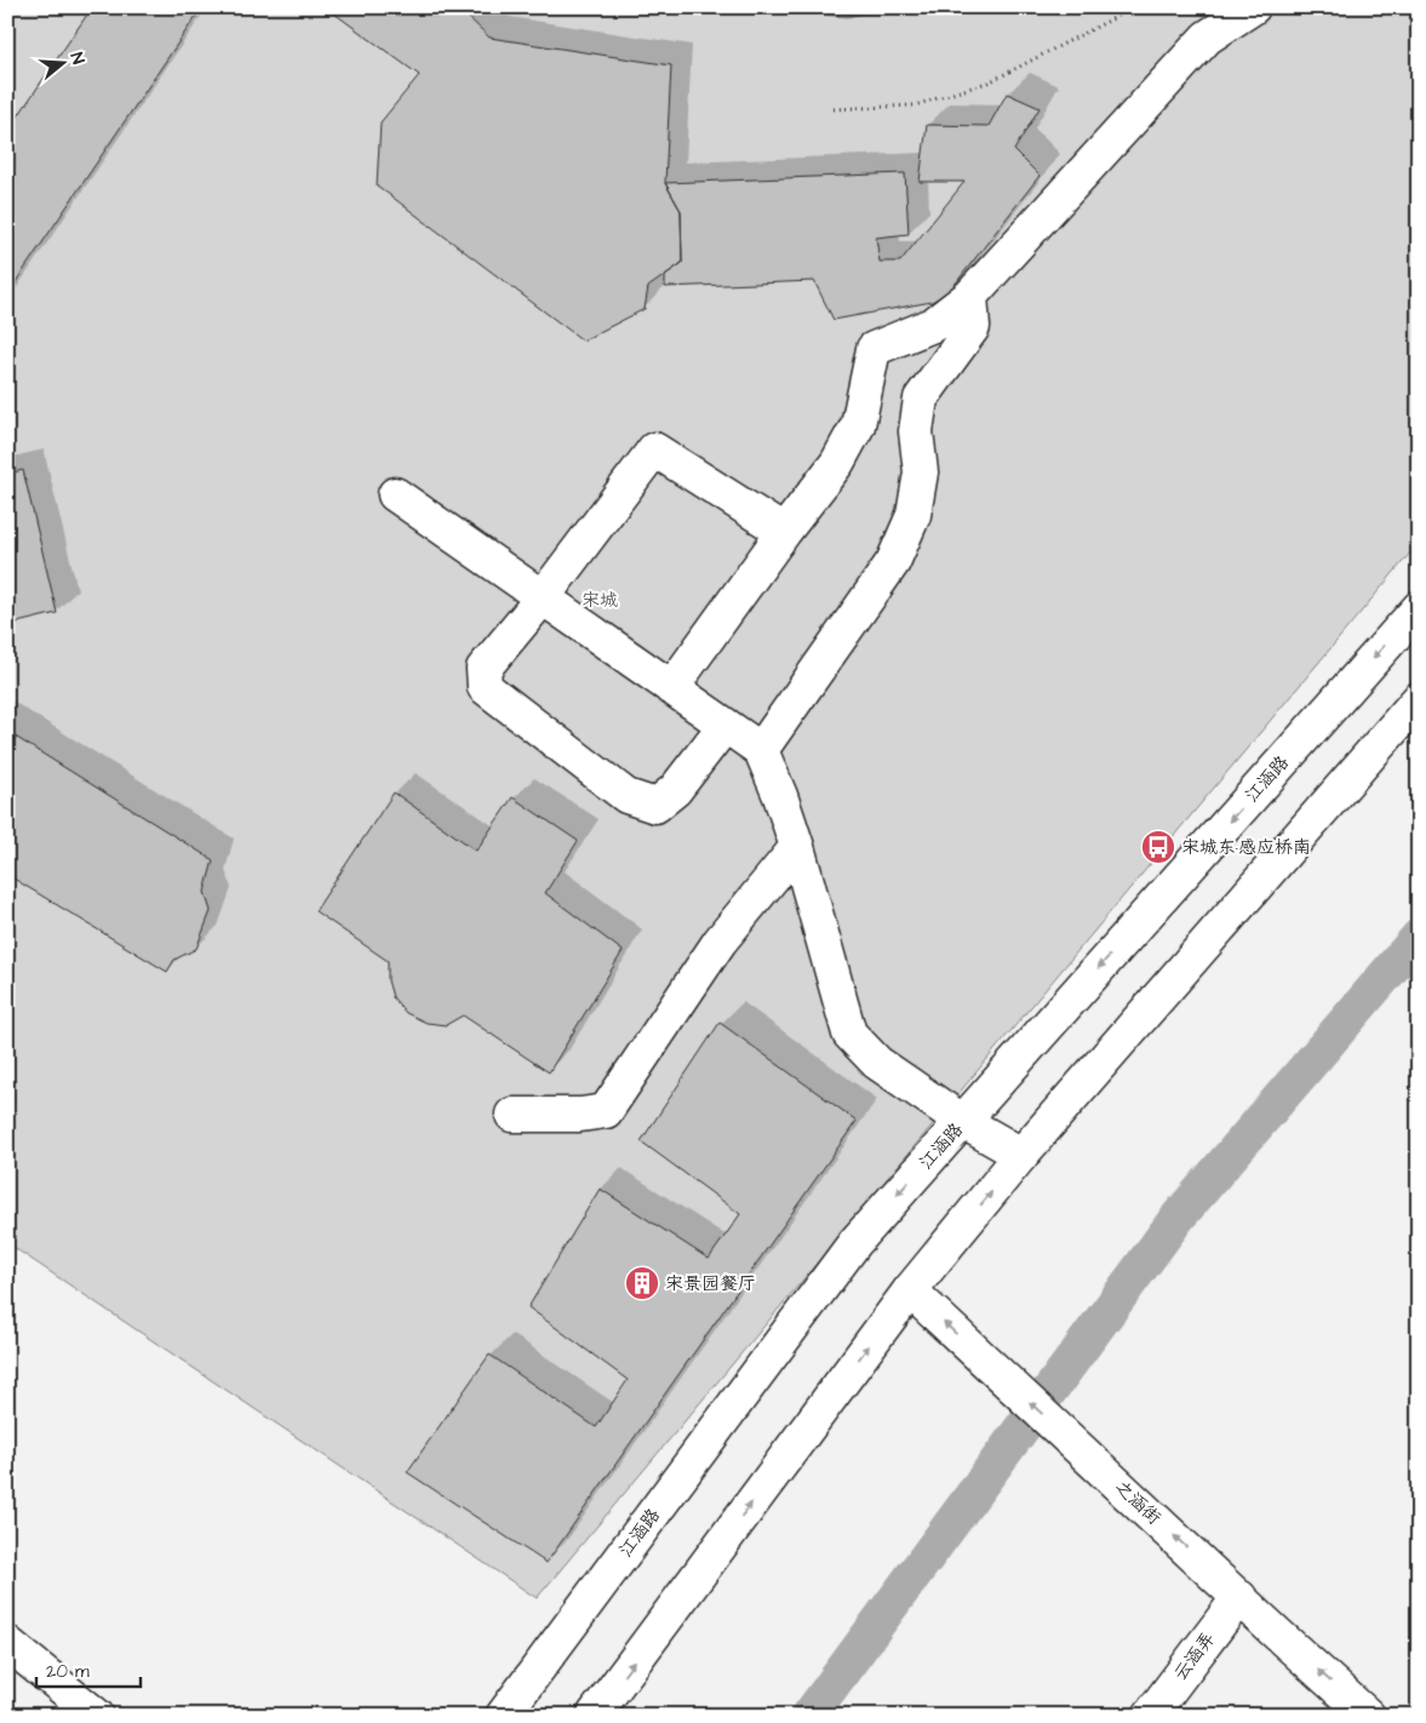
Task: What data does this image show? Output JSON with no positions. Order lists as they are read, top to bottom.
{
  "streets": {
    "main road": ["江涵路", "之涵街", "云涵弄"]
  },
  "crossings": [
    ["之涵街", "云涵弄"]
  ],
  "one_way": ["之涵街"],
  "parks": ["宋城"],
  "places": {
    "bus stop": ["宋城东·感应桥南"],
    "building": ["宋景园餐厅"]
  },
  "scale_bar": "20 m",
  "north": "right"
}
